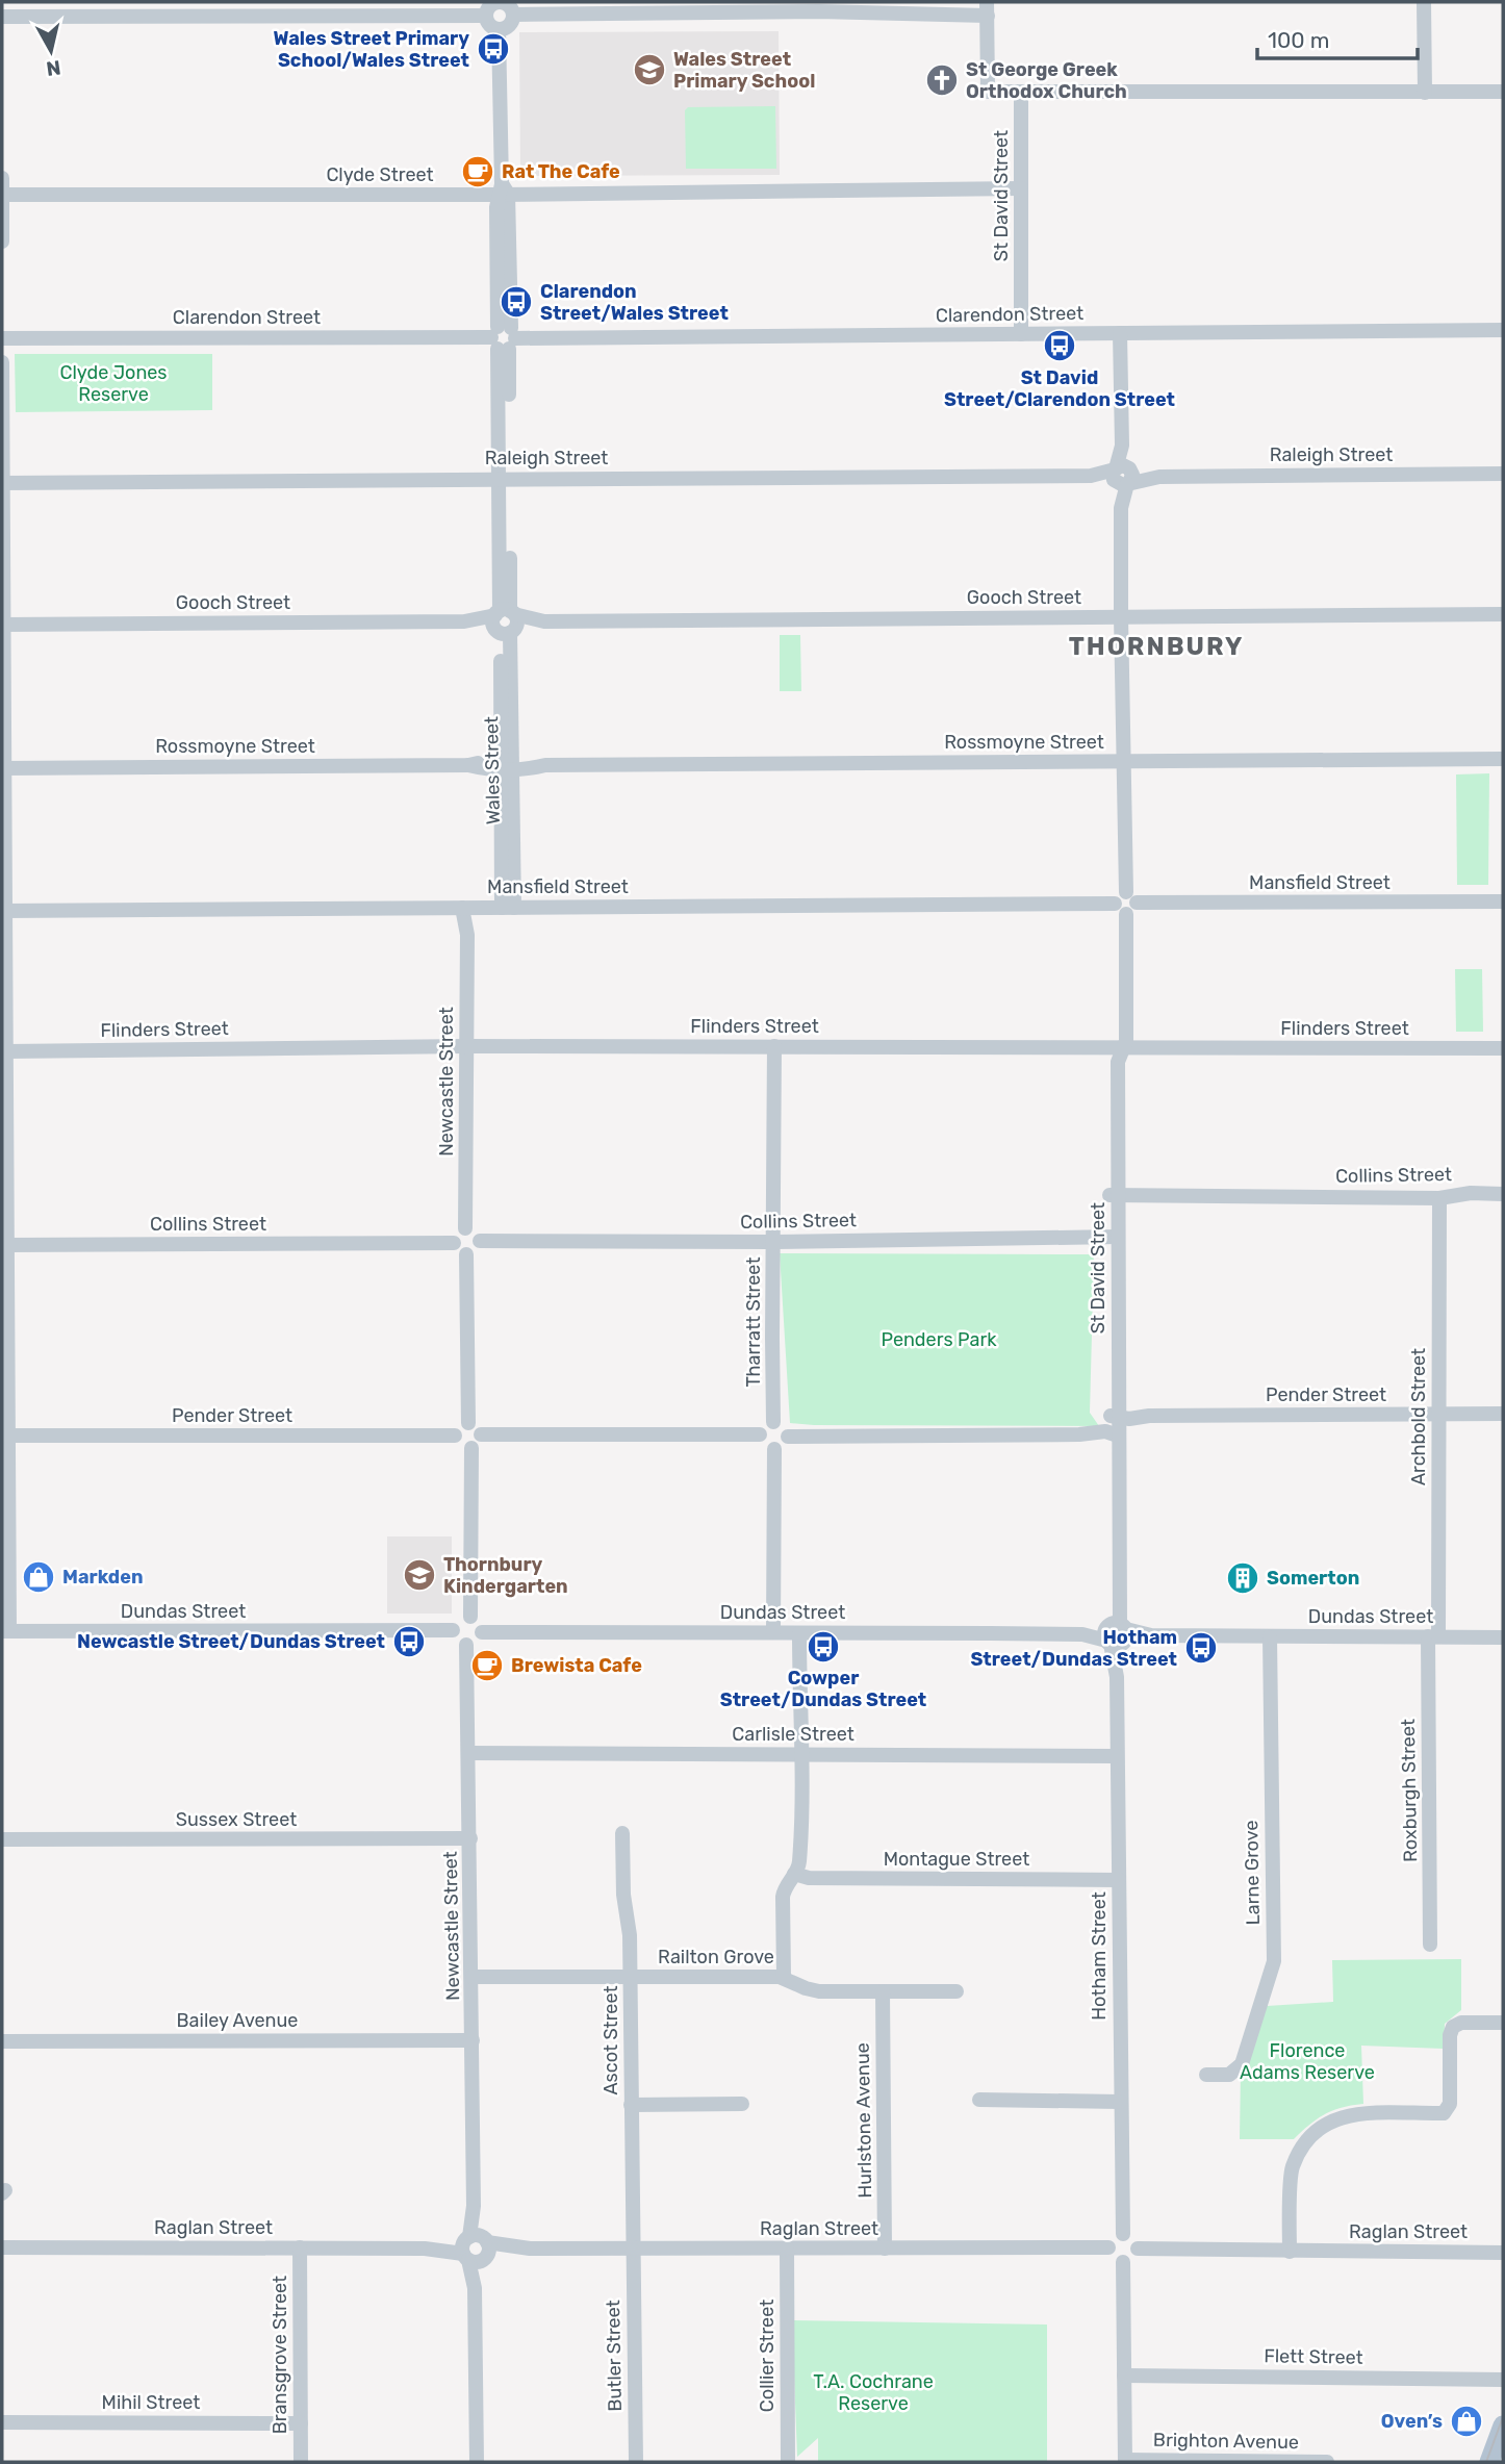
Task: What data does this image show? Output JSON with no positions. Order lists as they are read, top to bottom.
{
  "streets": {
    "street": [
      "Clyde Street",
      "St David Street",
      "Clarendon Street",
      "Raleigh Street",
      "Gooch Street",
      "Rossmoyne Street",
      "Wales Street",
      "Mansfield Street",
      "Flinders Street",
      "Newcastle Street",
      "Collins Street",
      "Tharratt Street",
      "Pender Street",
      "Archbold Street",
      "Dundas Street",
      "Carlisle Street",
      "Roxburgh Street",
      "Sussex Street",
      "Montague Street",
      "Larne Grove",
      "Hotham Street",
      "Railton Grove",
      "Bailey Avenue",
      "Ascot Street",
      "Hurlstone Avenue",
      "Raglan Street",
      "Bransgrove Street",
      "Butler Street",
      "Collier Street",
      "Flett Street",
      "Mihil Street",
      "Brighton Avenue"
    ]
  },
  "crossings": [
    ["Clyde Street", "St David Street"],
    ["Clyde Street", "Wales Street"],
    ["St David Street", "Clarendon Street"],
    ["St David Street", "Raleigh Street"],
    ["St David Street", "Gooch Street"],
    ["St David Street", "Rossmoyne Street"],
    ["St David Street", "Mansfield Street"],
    ["St David Street", "Flinders Street"],
    ["St David Street", "Collins Street"],
    ["St David Street", "Pender Street"],
    ["St David Street", "Dundas Street"],
    ["St David Street", "Hotham Street"],
    ["Clarendon Street", "Wales Street"],
    ["Raleigh Street", "Wales Street"],
    ["Gooch Street", "Wales Street"],
    ["Rossmoyne Street", "Wales Street"],
    ["Wales Street", "Mansfield Street"],
    ["Mansfield Street", "Newcastle Street"],
    ["Flinders Street", "Newcastle Street"],
    ["Flinders Street", "Tharratt Street"],
    ["Newcastle Street", "Collins Street"],
    ["Newcastle Street", "Dundas Street"],
    ["Newcastle Street", "Carlisle Street"],
    ["Newcastle Street", "Sussex Street"],
    ["Newcastle Street", "Railton Grove"],
    ["Newcastle Street", "Bailey Avenue"],
    ["Newcastle Street", "Raglan Street"],
    ["Collins Street", "Tharratt Street"],
    ["Collins Street", "Archbold Street"],
    ["Tharratt Street", "Pender Street"],
    ["Pender Street", "Archbold Street"],
    ["Archbold Street", "Dundas Street"],
    ["Archbold Street", "Roxburgh Street"],
    ["Dundas Street", "Roxburgh Street"],
    ["Dundas Street", "Larne Grove"],
    ["Dundas Street", "Hotham Street"],
    ["Carlisle Street", "Hotham Street"],
    ["Montague Street", "Hotham Street"],
    ["Hotham Street", "Raglan Street"],
    ["Railton Grove", "Ascot Street"],
    ["Railton Grove", "Hurlstone Avenue"],
    ["Ascot Street", "Raglan Street"],
    ["Ascot Street", "Butler Street"],
    ["Hurlstone Avenue", "Raglan Street"],
    ["Raglan Street", "Bransgrove Street"],
    ["Raglan Street", "Butler Street"],
    ["Raglan Street", "Collier Street"],
    ["Bransgrove Street", "Mihil Street"]
  ],
  "districts": ["THORNBURY"],
  "parks": [
    "Clyde Jones Reserve",
    "Penders Park",
    "Florence Adams Reserve",
    "T.A. Cochrane Reserve"
  ],
  "places": {
    "bus stop": [
      "Wales Street Primary School/Wales Street",
      "Clarendon Street/Wales Street",
      "St David Street/Clarendon Street",
      "Newcastle Street/Dundas Street",
      "Cowper Street/Dundas Street",
      "Hotham Street/Dundas Street"
    ],
    "school or university": ["Wales Street Primary School", "Thornbury Kindergarten"],
    "church": ["St George Greek Orthodox Church"],
    "cafe": ["Rat The Cafe", "Brewista Cafe"],
    "shop": ["Markden", "Oven’s"],
    "building": ["Somerton"]
  },
  "scale_bar": "100 m",
  "north": "bottom"
}
